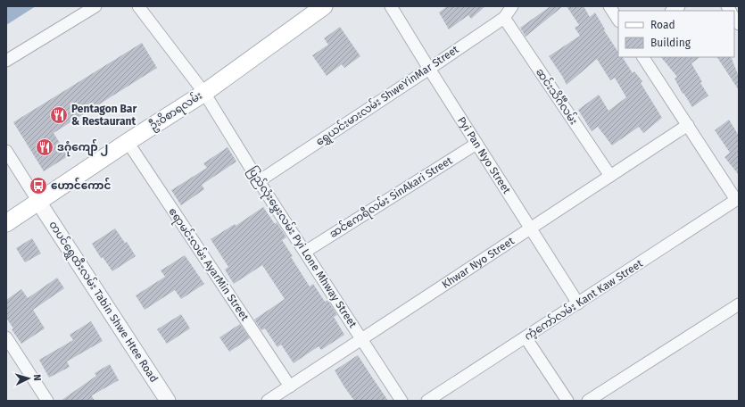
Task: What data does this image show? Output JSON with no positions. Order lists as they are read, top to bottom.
{
  "streets": {
    "main road": ["ဦးဝိစာရလမ်း"],
    "street": [
      "ရွှေယင်းမားလမ်း ShweYinMar Street",
      "ဆင်းသိင်္ဂီလမ်း",
      "Pyi Pan Nyo Street",
      "ဆင်ဧကရီလမ်း SinAkari Street",
      "ပြည်လုံးမွှေးလမ်း Pyi Lone Mhway Street",
      "Khwar Nyo Street",
      "ဧရာမင်းလမ်း AyarMin Street",
      "ကံ့ကော်လမ်း Kant Kaw Street",
      "တပင်ရွှေထီးလမ်း Tabin Shwe Htee Road"
    ]
  },
  "crossings": [
    ["ရွှေယင်းမားလမ်း ShweYinMar Street", "ဆင်းသိင်္ဂီလမ်း"],
    ["ရွှေယင်းမားလမ်း ShweYinMar Street", "Pyi Pan Nyo Street"],
    ["ရွှေယင်းမားလမ်း ShweYinMar Street", "ပြည်လုံးမွှေးလမ်း Pyi Lone Mhway Street"],
    ["ဆင်းသိင်္ဂီလမ်း", "Khwar Nyo Street"],
    ["ဦးဝိစာရလမ်း", "ပြည်လုံးမွှေးလမ်း Pyi Lone Mhway Street"],
    ["ဦးဝိစာရလမ်း", "ဧရာမင်းလမ်း AyarMin Street"],
    ["ဦးဝိစာရလမ်း", "တပင်ရွှေထီးလမ်း Tabin Shwe Htee Road"],
    ["Pyi Pan Nyo Street", "ဆင်ဧကရီလမ်း SinAkari Street"],
    ["Pyi Pan Nyo Street", "Khwar Nyo Street"],
    ["Pyi Pan Nyo Street", "ကံ့ကော်လမ်း Kant Kaw Street"],
    ["ဆင်ဧကရီလမ်း SinAkari Street", "ပြည်လုံးမွှေးလမ်း Pyi Lone Mhway Street"],
    ["ပြည်လုံးမွှေးလမ်း Pyi Lone Mhway Street", "Khwar Nyo Street"],
    ["Khwar Nyo Street", "ဧရာမင်းလမ်း AyarMin Street"]
  ],
  "places": {
    "restaurant": ["Pentagon Bar & Restaurant", "ဒဂုံကျော် ၂"],
    "bus stop": ["ဟောင်ကောင်"]
  },
  "legend": ["Road", "Building"],
  "north": "right"
}
